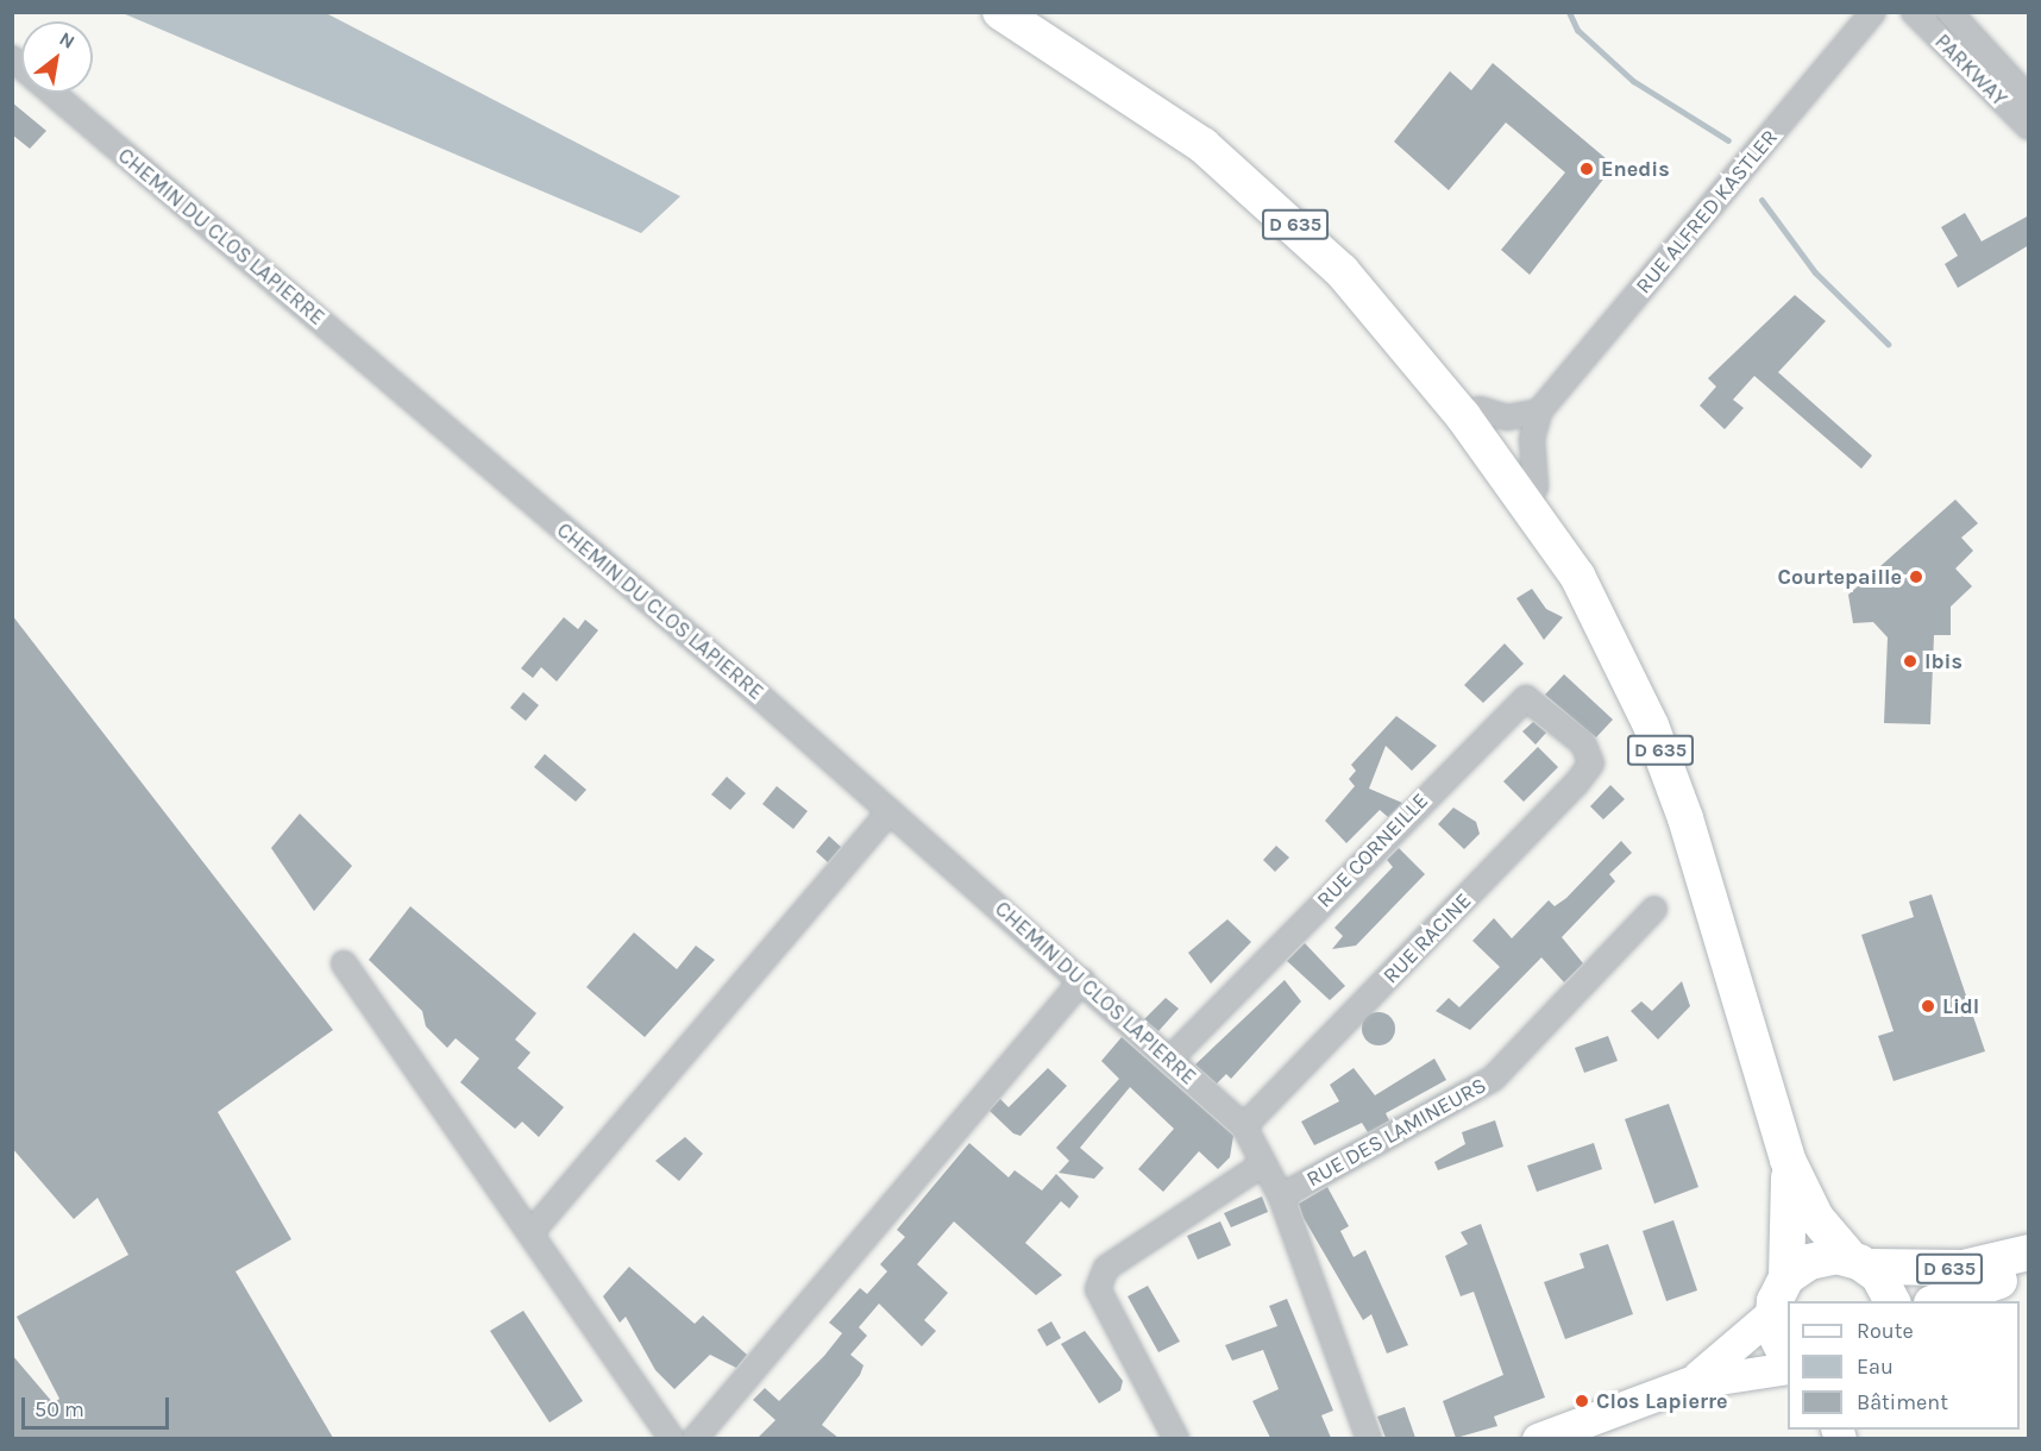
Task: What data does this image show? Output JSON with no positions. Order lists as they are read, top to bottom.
{
  "streets": {
    "main road": ["D 635"],
    "street": [
      "PARKWAY",
      "RUE ALFRED KASTLER",
      "CHEMIN DU CLOS LAPIERRE",
      "RUE CORNEILLE",
      "RUE RACINE",
      "RUE DES LAMINEURS"
    ]
  },
  "crossings": [
    ["RUE ALFRED KASTLER", "D 635"],
    ["CHEMIN DU CLOS LAPIERRE", "RUE CORNEILLE"],
    ["CHEMIN DU CLOS LAPIERRE", "RUE RACINE"],
    ["CHEMIN DU CLOS LAPIERRE", "RUE DES LAMINEURS"],
    ["RUE CORNEILLE", "RUE RACINE"]
  ],
  "places": [
    "Enedis",
    "Courtepaille",
    "Ibis",
    "Lidl",
    "Clos Lapierre"
  ],
  "legend": ["Route", "Eau", "Bâtiment"],
  "scale_bar": "50 m",
  "north": "top right"
}
